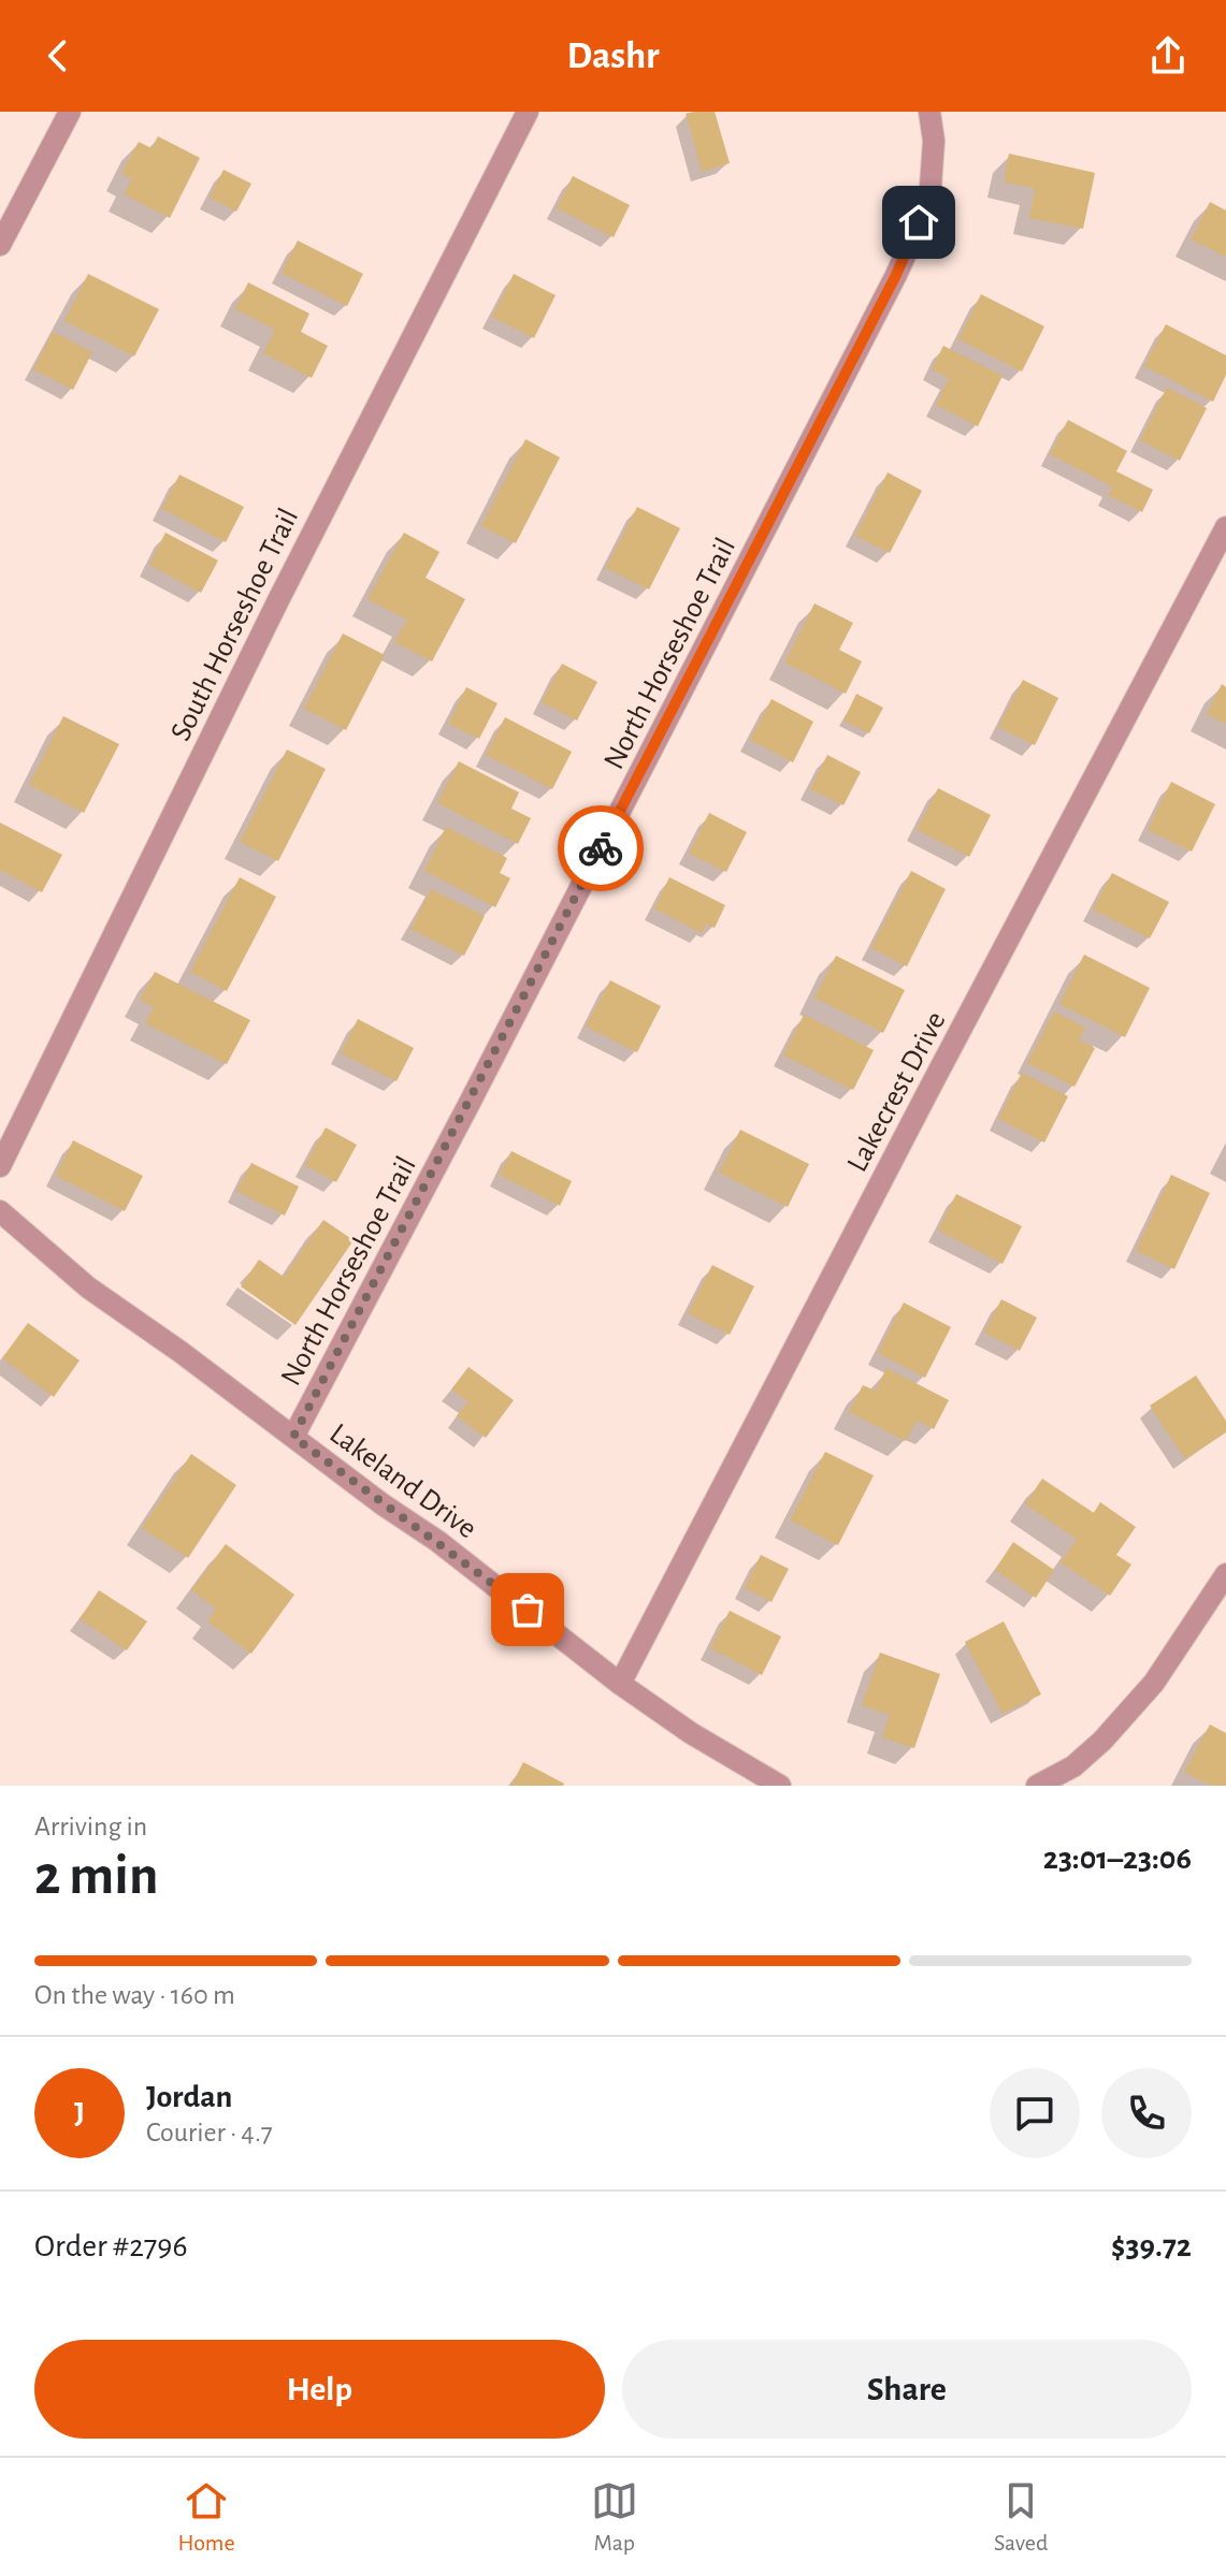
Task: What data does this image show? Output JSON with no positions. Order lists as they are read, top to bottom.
{
  "streets": {
    "street": [
      "South Horseshoe Trail",
      "North Horseshoe Trail",
      "Lakecrest Drive",
      "Lakeland Drive"
    ]
  },
  "crossings": [
    ["North Horseshoe Trail", "Lakeland Drive"],
    ["Lakecrest Drive", "Lakeland Drive"]
  ],
  "page": {
    "header": "Dashr",
    "heading": ["2 min", "Arriving in", "23:01–23:06"],
    "panel": [
      "Jordan",
      "Courier · 4.7",
      "Order #2796",
      "$39.72"
    ],
    "bar": "On the way · 160 m",
    "round": "J",
    "buttons": ["Help", "Share"],
    "tabs": ["Home", "Map", "Saved"]
  }
}
